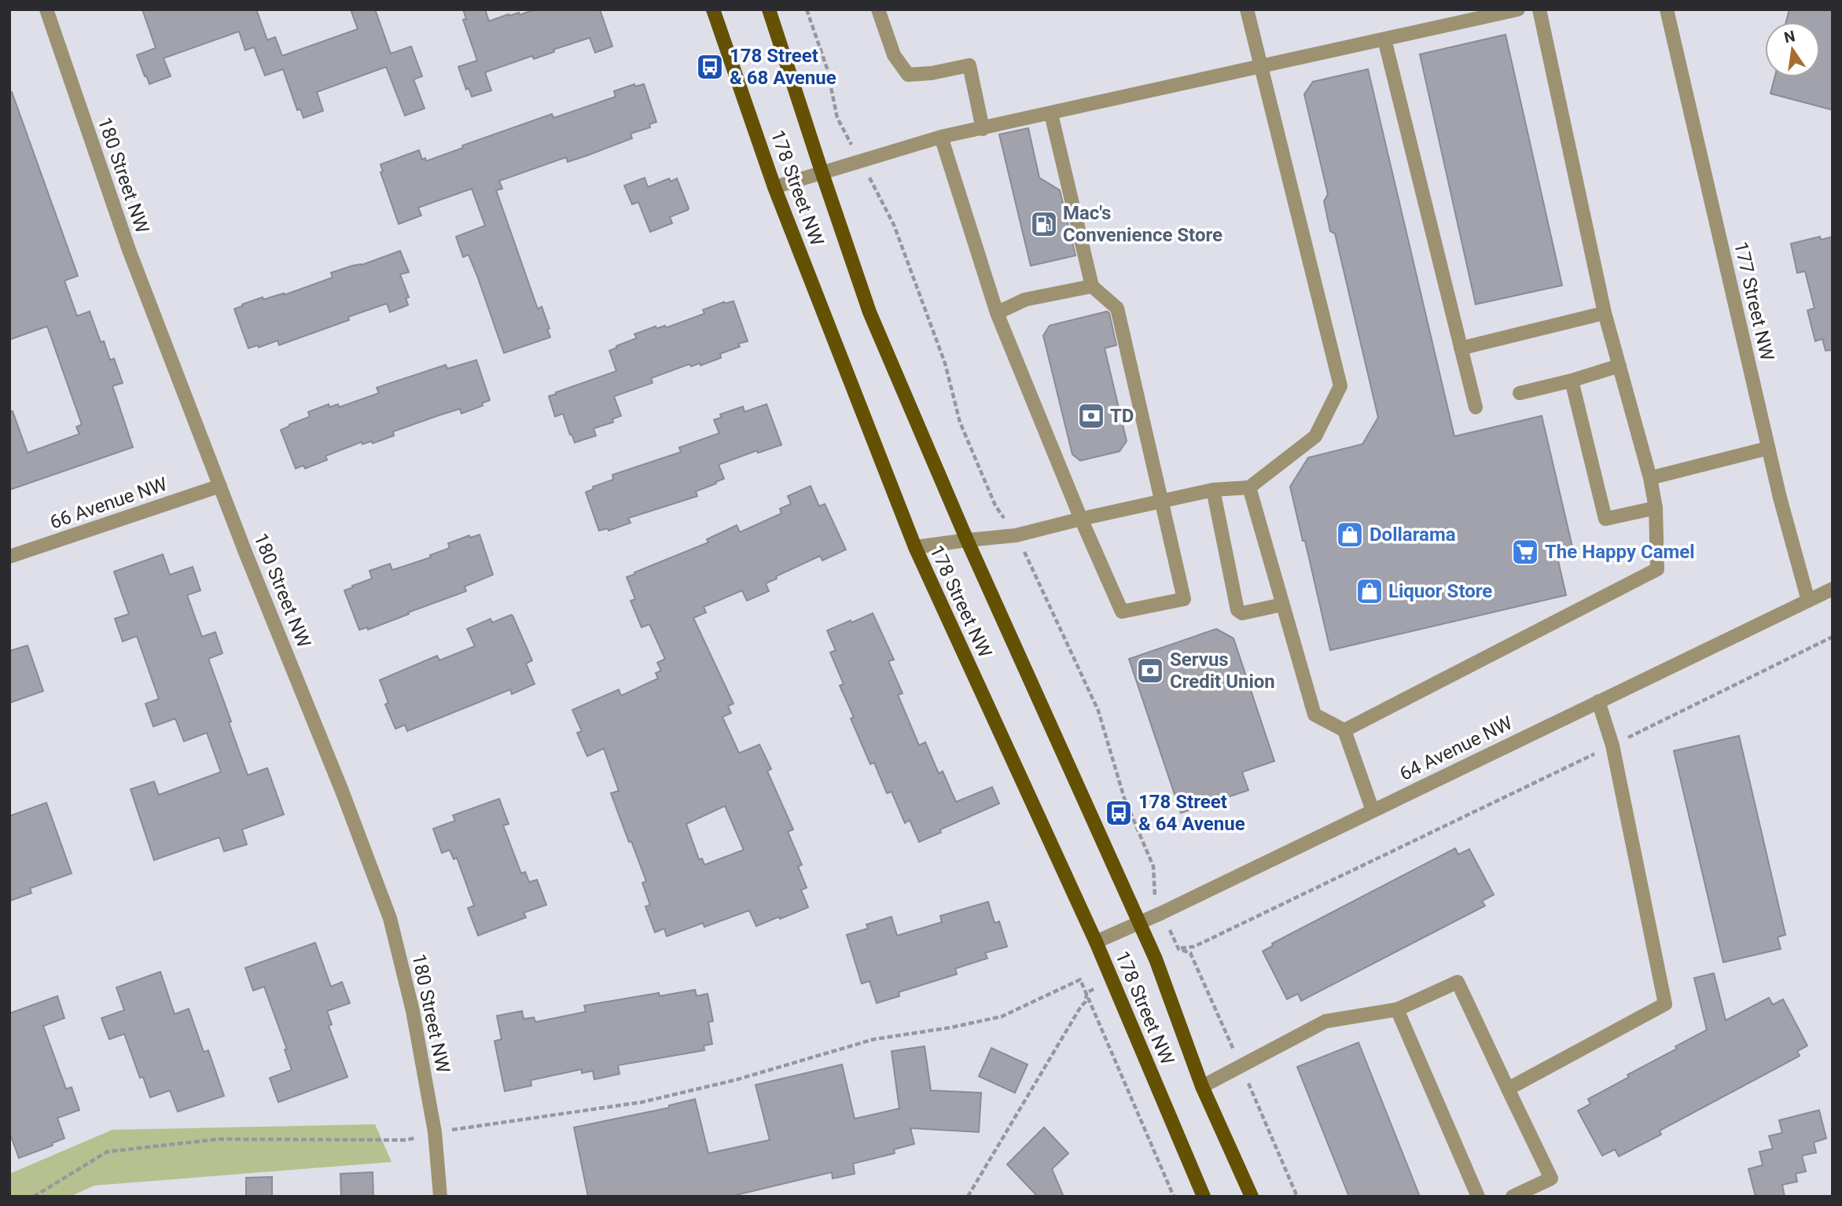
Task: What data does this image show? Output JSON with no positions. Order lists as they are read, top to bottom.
{
  "streets": {
    "main road": ["178 Street NW"],
    "street": [
      "180 Street NW",
      "177 Street NW",
      "66 Avenue NW",
      "64 Avenue NW"
    ]
  },
  "crossings": [
    ["180 Street NW", "66 Avenue NW"],
    ["178 Street NW", "64 Avenue NW"],
    ["177 Street NW", "64 Avenue NW"]
  ],
  "places": {
    "bus stop": ["178 Street & 68 Avenue", "178 Street & 64 Avenue"],
    "fuel station": ["Mac's Convenience Store"],
    "bank": ["TD", "Servus Credit Union"],
    "shop": ["Dollarama", "Liquor Store"],
    "supermarket": ["The Happy Camel"]
  },
  "north": "top"
}
